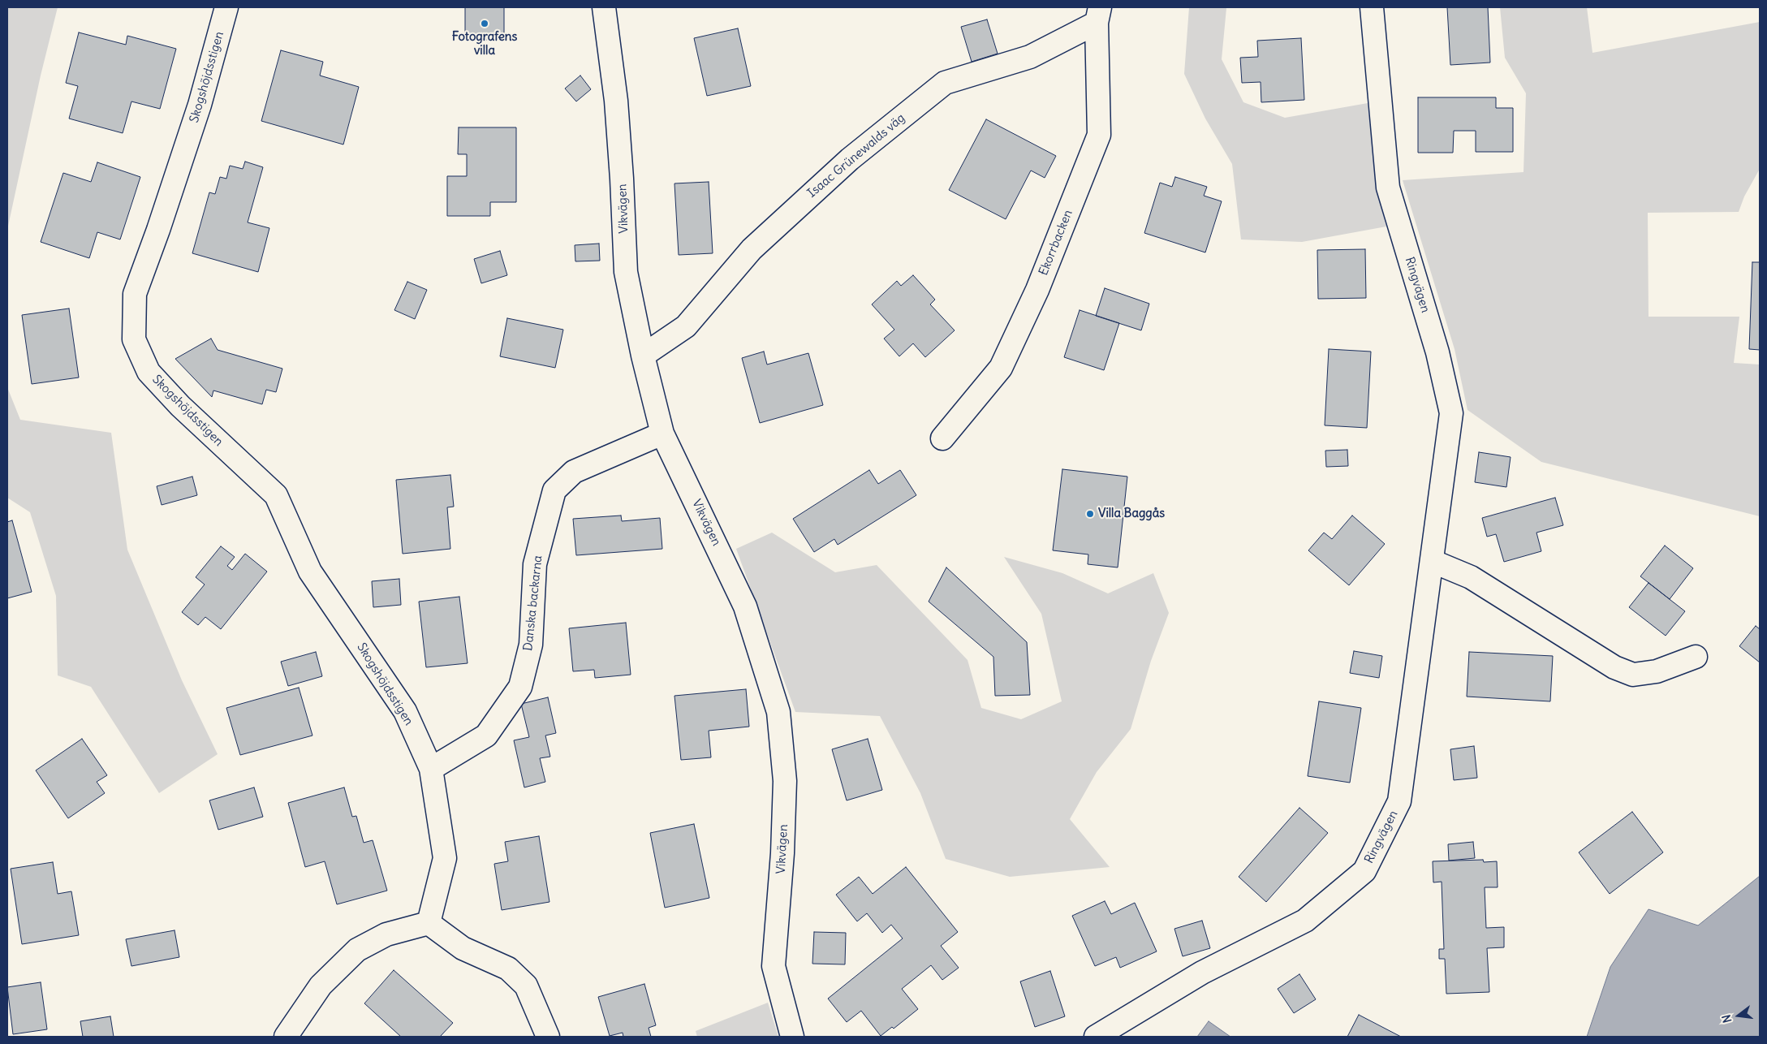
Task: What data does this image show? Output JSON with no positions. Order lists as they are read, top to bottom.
{
  "streets": {
    "street": [
      "Skogshöjdsstigen",
      "Isaac Grünewalds väg",
      "Vikvägen",
      "Ekorrbacken",
      "Ringvägen",
      "Danska backarna"
    ]
  },
  "crossings": [
    ["Skogshöjdsstigen", "Danska backarna"],
    ["Isaac Grünewalds väg", "Vikvägen"],
    ["Isaac Grünewalds väg", "Ekorrbacken"],
    ["Vikvägen", "Danska backarna"]
  ],
  "places": ["Fotografens villa", "Villa Baggås"],
  "north": "left"
}
